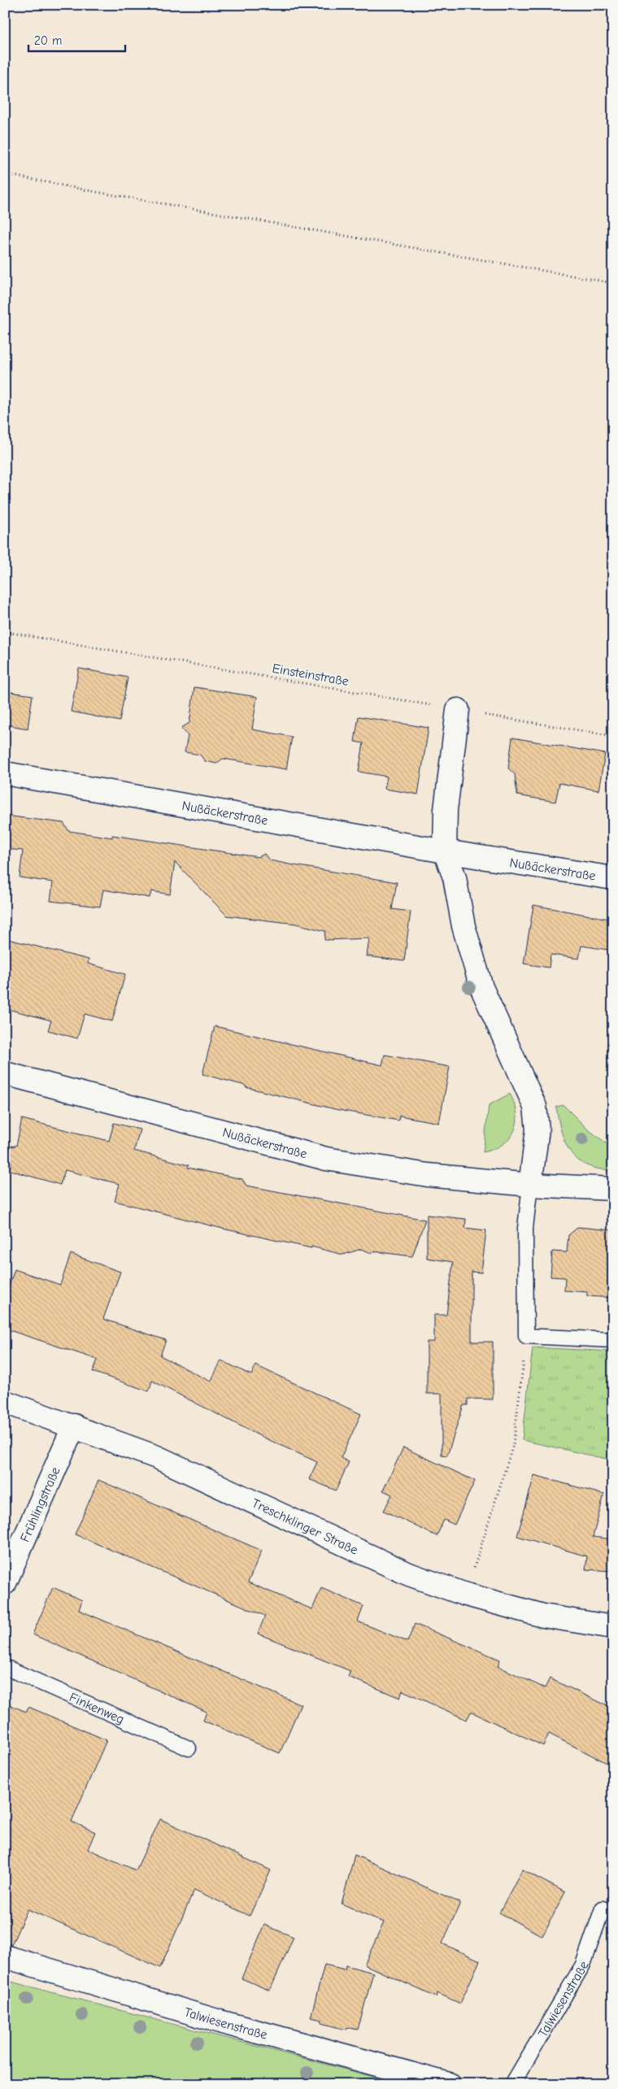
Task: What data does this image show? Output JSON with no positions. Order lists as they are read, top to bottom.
{
  "streets": {
    "street": [
      "Nußäckerstraße",
      "Frühlingstraße",
      "Treschklinger Straße",
      "Talwiesenstraße"
    ],
    "lane": ["Finkenweg"],
    "path": ["Einsteinstraße"]
  },
  "crossings": [
    ["Frühlingstraße", "Treschklinger Straße"]
  ],
  "scale_bar": "20 m"
}
